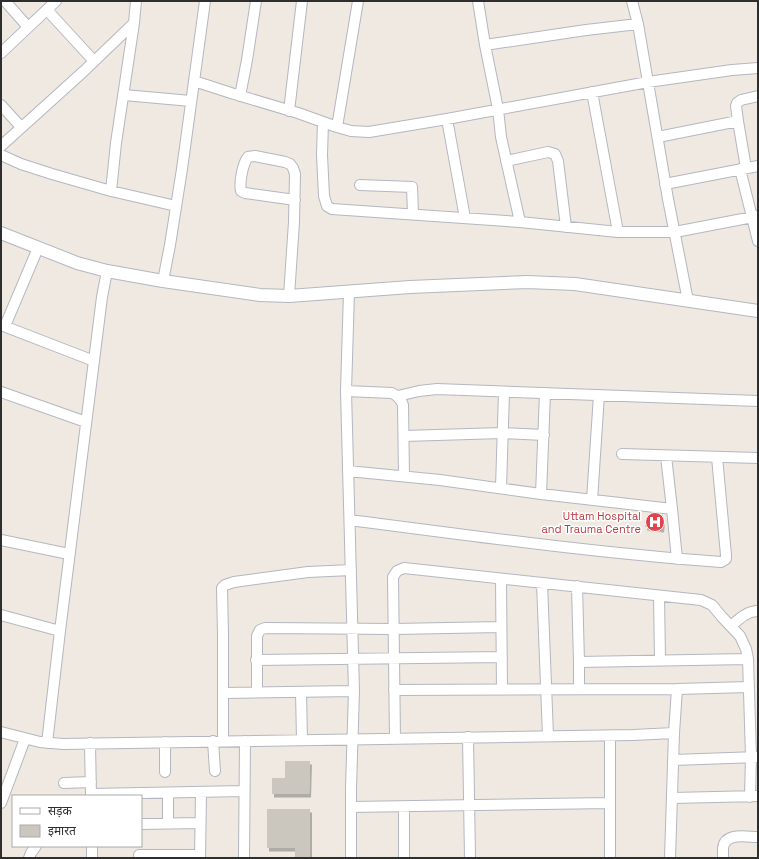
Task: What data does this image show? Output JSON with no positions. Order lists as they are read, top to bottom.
{
  "places": {
    "hospital": ["Uttam Hospital and Trauma Centre"]
  },
  "legend": ["सड़क", "इमारत"]
}
